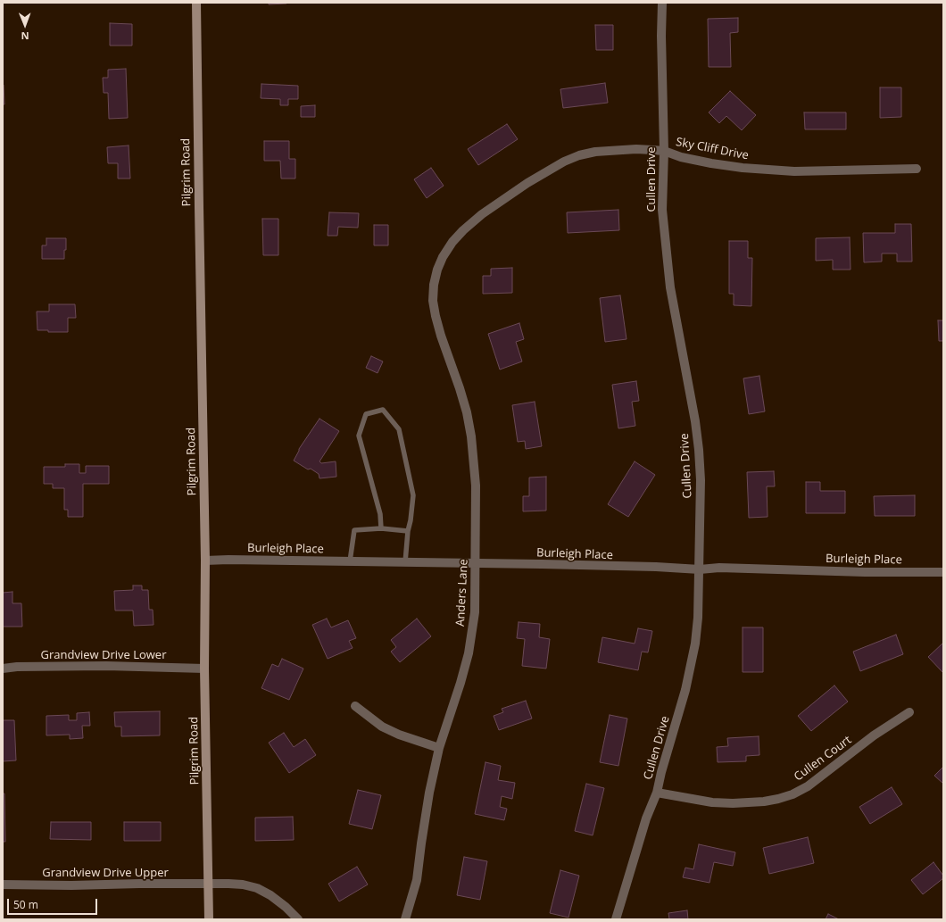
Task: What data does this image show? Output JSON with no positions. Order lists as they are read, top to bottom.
{
  "streets": {
    "main road": ["Pilgrim Road"],
    "street": [
      "Sky Cliff Drive",
      "Cullen Drive",
      "Burleigh Place",
      "Anders Lane",
      "Grandview Drive Lower",
      "Cullen Court",
      "Grandview Drive Upper"
    ]
  },
  "crossings": [
    ["Sky Cliff Drive", "Cullen Drive"],
    ["Sky Cliff Drive", "Anders Lane"],
    ["Pilgrim Road", "Burleigh Place"],
    ["Pilgrim Road", "Grandview Drive Lower"],
    ["Pilgrim Road", "Grandview Drive Upper"],
    ["Cullen Drive", "Burleigh Place"],
    ["Cullen Drive", "Cullen Court"],
    ["Burleigh Place", "Anders Lane"]
  ],
  "scale_bar": "50 m",
  "north": "bottom"
}
